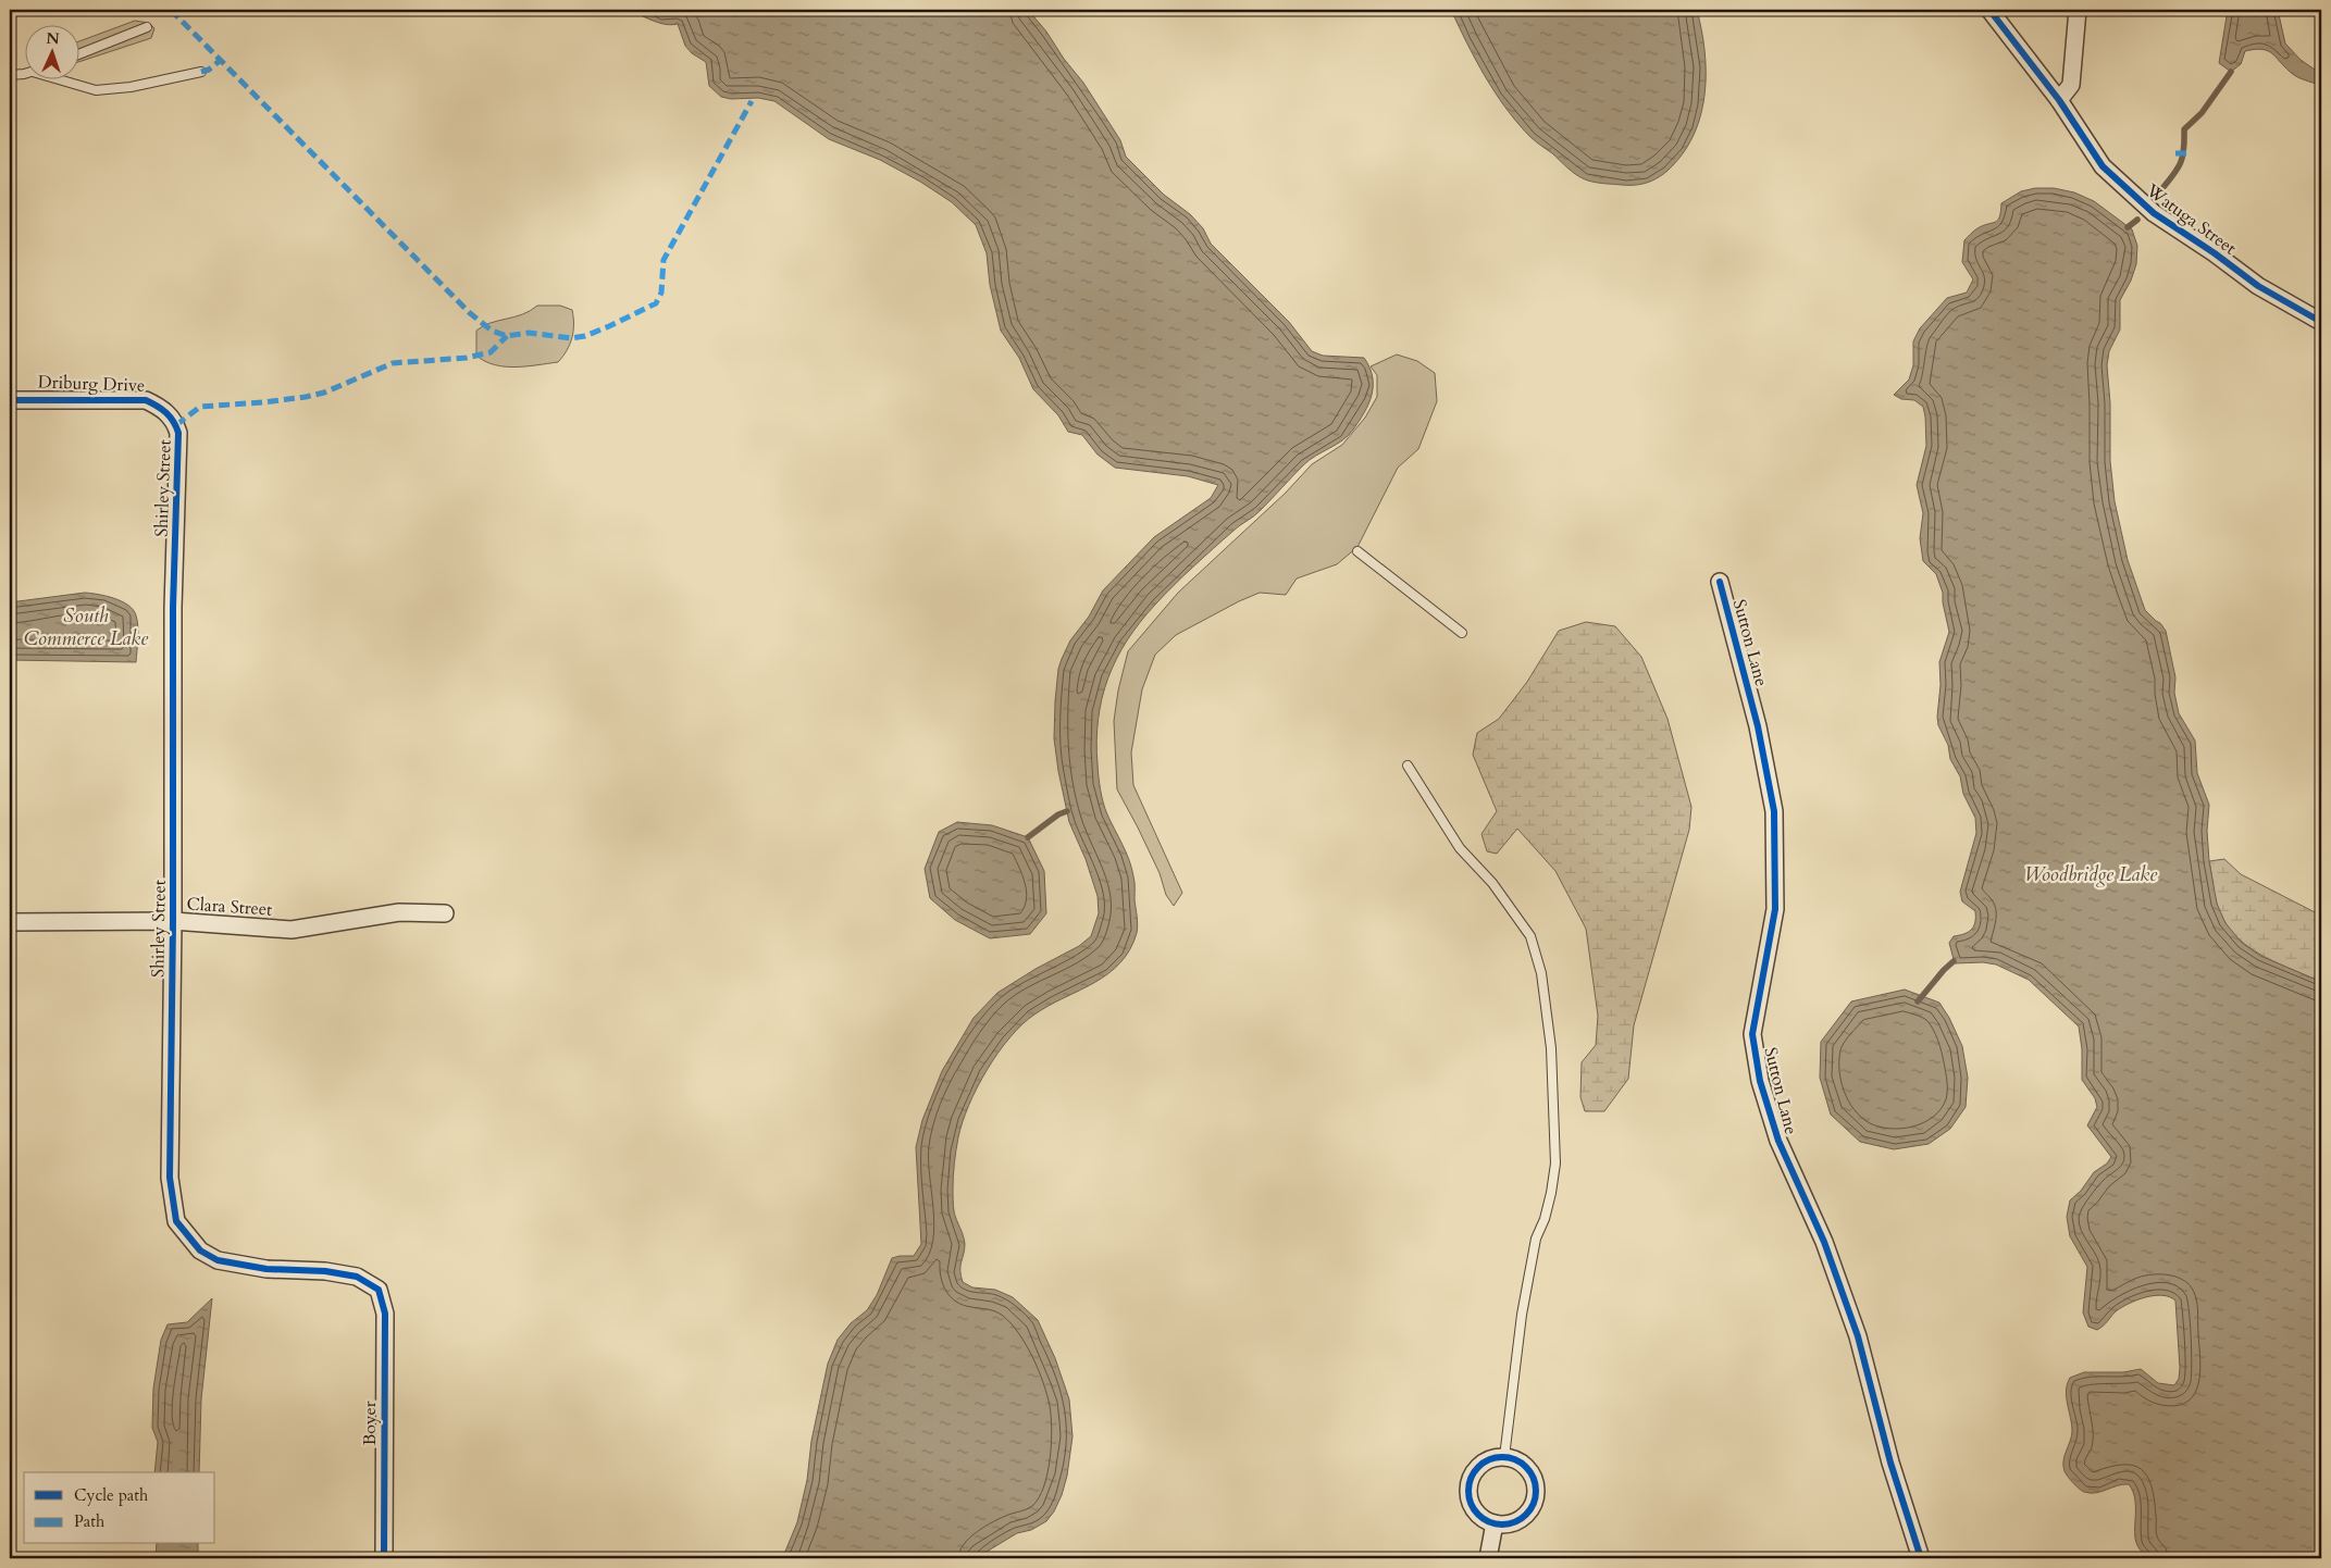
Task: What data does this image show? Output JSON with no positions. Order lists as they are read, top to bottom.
{
  "streets": {
    "street": [
      "Watuga Street",
      "Driburg Drive",
      "Shirley Street",
      "Sutton Lane",
      "Clara Street",
      "Boyer"
    ]
  },
  "crossings": [
    ["Driburg Drive", "Shirley Street"],
    ["Shirley Street", "Clara Street"],
    ["Shirley Street", "Boyer"]
  ],
  "water": ["South Commerce Lake", "Woodbridge Lake"],
  "legend": ["Cycle path", "Path"],
  "north": "top"
}
